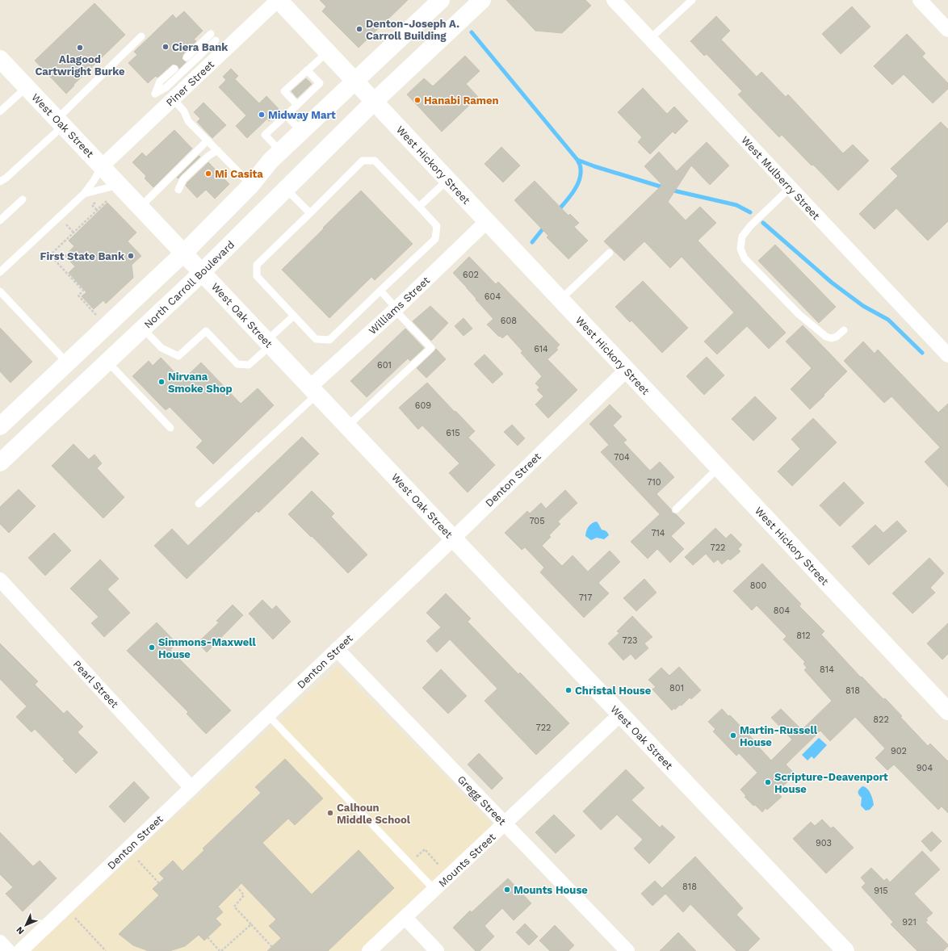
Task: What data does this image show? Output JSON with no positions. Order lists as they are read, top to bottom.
{
  "streets": {
    "main road": ["West Oak Street", "West Hickory Street", "North Carroll Boulevard"],
    "street": [
      "Piner Street",
      "West Mulberry Street",
      "Williams Street",
      "Denton Street",
      "Pearl Street",
      "Gregg Street",
      "Mounts Street"
    ]
  },
  "crossings": [
    ["Piner Street", "West Oak Street"],
    ["Piner Street", "West Hickory Street"],
    ["West Oak Street", "North Carroll Boulevard"],
    ["West Oak Street", "Williams Street"],
    ["West Oak Street", "Denton Street"],
    ["West Oak Street", "Mounts Street"],
    ["West Hickory Street", "North Carroll Boulevard"],
    ["West Hickory Street", "Williams Street"],
    ["West Hickory Street", "Denton Street"],
    ["Denton Street", "Pearl Street"],
    ["Denton Street", "Gregg Street"],
    ["Gregg Street", "Mounts Street"]
  ],
  "places": [
    "Denton-Joseph A. Carroll Building",
    "Ciera Bank",
    "Alagood Cartwright Burke",
    "Hanabi Ramen",
    "Midway Mart",
    "Mi Casita",
    "First State Bank",
    "Nirvana Smoke Shop",
    "Simmons-Maxwell House",
    "Christal House",
    "Martin-Russell House",
    "Scripture-Deavenport House",
    "Calhoun Middle School",
    "Mounts House"
  ],
  "house_numbers": [
    "602",
    "604",
    "608",
    "614",
    "601",
    "609",
    "615",
    "704",
    "710",
    "705",
    "714",
    "722",
    "800",
    "717",
    "804",
    "812",
    "723",
    "814",
    "801",
    "818",
    "822",
    "722",
    "902",
    "904",
    "903",
    "818",
    "915",
    "921"
  ],
  "north": "bottom left"
}
